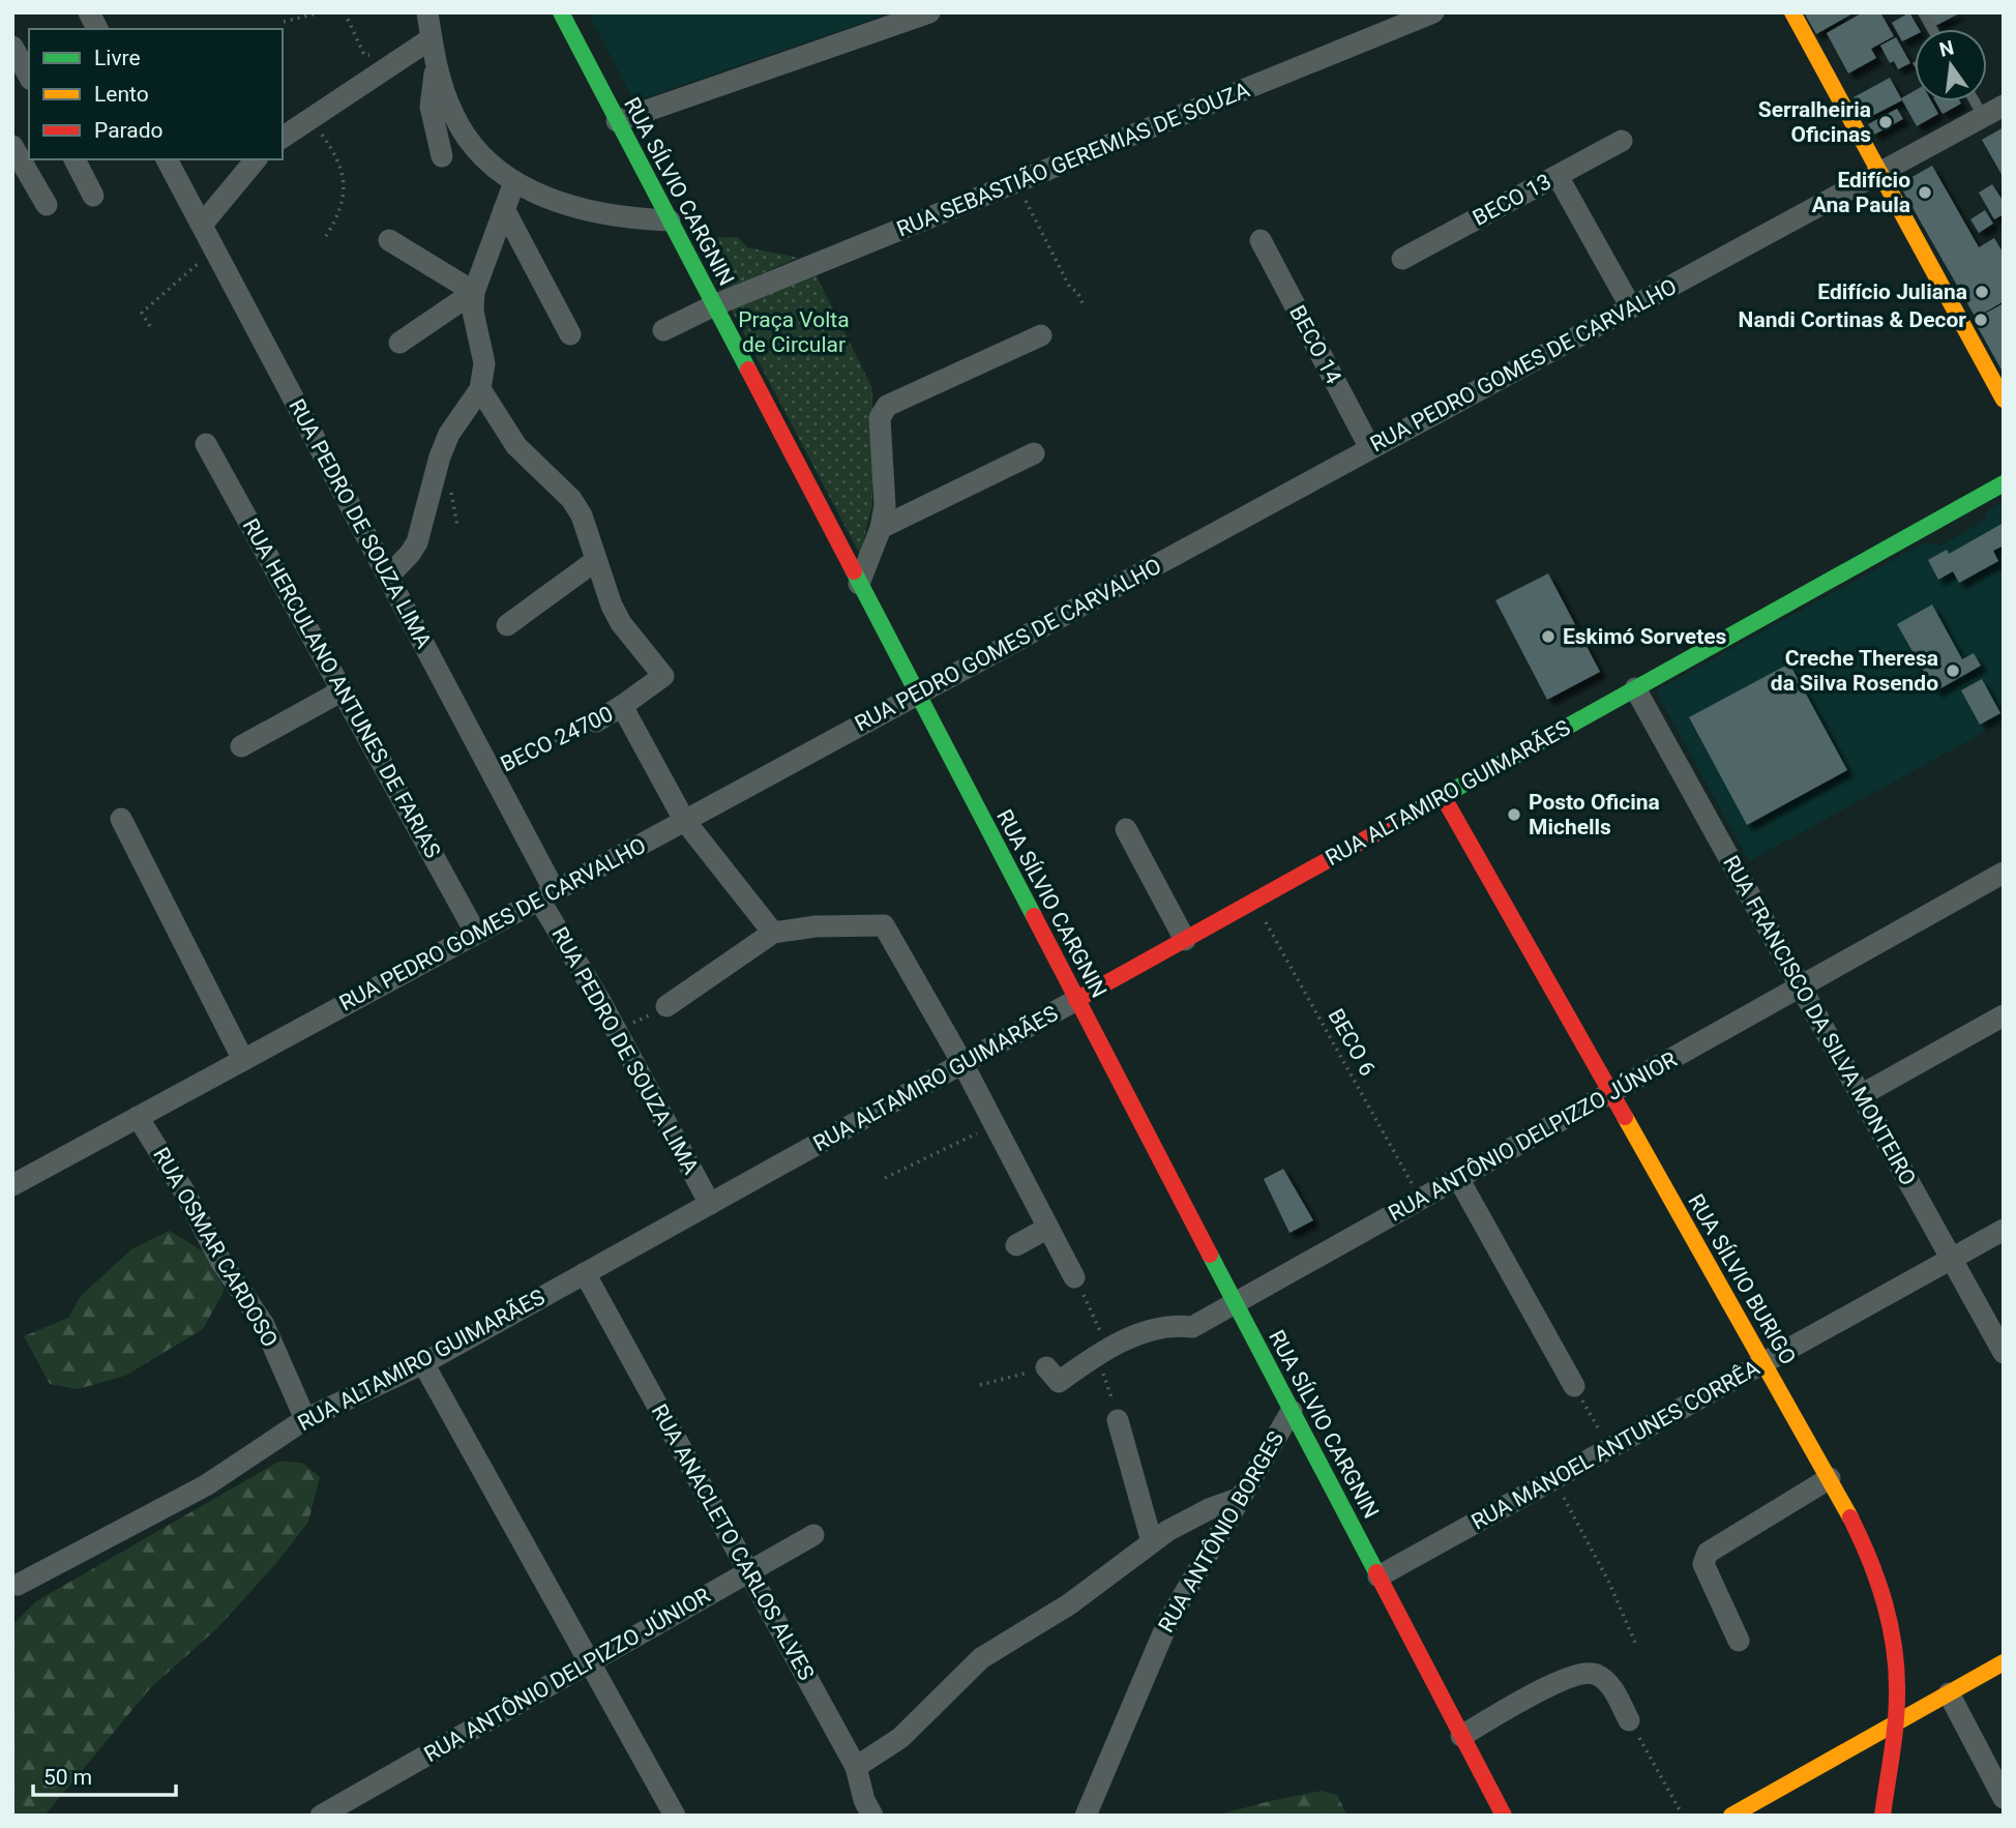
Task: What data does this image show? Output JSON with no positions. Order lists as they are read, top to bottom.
{
  "streets": {
    "street": [
      "RUA SEBASTIÃO GEREMIAS DE SOUZA",
      "RUA SÍLVIO CARGNIN",
      "BECO 13",
      "BECO 14",
      "RUA PEDRO GOMES DE CARVALHO",
      "RUA PEDRO DE SOUZA LIMA",
      "RUA HERCULANO ANTUNES DE FARIAS",
      "BECO 24700",
      "RUA ALTAMIRO GUIMARÃES",
      "RUA FRANCISCO DA SILVA MONTEIRO",
      "RUA ANTÔNIO DELPIZZO JÚNIOR",
      "RUA OSMAR CARDOSO",
      "RUA SÍLVIO BURIGO",
      "RUA MANOEL ANTUNES CORRÊA",
      "RUA ANTÔNIO BORGES",
      "RUA ANACLETO CARLOS ALVES"
    ],
    "path": ["BECO 6"]
  },
  "crossings": [
    ["RUA SEBASTIÃO GEREMIAS DE SOUZA", "RUA SÍLVIO CARGNIN"],
    ["RUA SÍLVIO CARGNIN", "RUA PEDRO GOMES DE CARVALHO"],
    ["RUA SÍLVIO CARGNIN", "RUA ALTAMIRO GUIMARÃES"],
    ["RUA SÍLVIO CARGNIN", "RUA ANTÔNIO DELPIZZO JÚNIOR"],
    ["RUA SÍLVIO CARGNIN", "RUA MANOEL ANTUNES CORRÊA"],
    ["RUA SÍLVIO CARGNIN", "RUA ANTÔNIO BORGES"],
    ["BECO 14", "RUA PEDRO GOMES DE CARVALHO"],
    ["RUA PEDRO GOMES DE CARVALHO", "RUA PEDRO DE SOUZA LIMA"],
    ["RUA PEDRO GOMES DE CARVALHO", "RUA HERCULANO ANTUNES DE FARIAS"],
    ["RUA PEDRO GOMES DE CARVALHO", "RUA OSMAR CARDOSO"],
    ["RUA PEDRO DE SOUZA LIMA", "BECO 24700"],
    ["RUA PEDRO DE SOUZA LIMA", "RUA ALTAMIRO GUIMARÃES"],
    ["RUA ALTAMIRO GUIMARÃES", "RUA FRANCISCO DA SILVA MONTEIRO"],
    ["RUA ALTAMIRO GUIMARÃES", "BECO 6"],
    ["RUA ALTAMIRO GUIMARÃES", "RUA OSMAR CARDOSO"],
    ["RUA ALTAMIRO GUIMARÃES", "RUA SÍLVIO BURIGO"],
    ["RUA ALTAMIRO GUIMARÃES", "RUA ANACLETO CARLOS ALVES"],
    ["RUA FRANCISCO DA SILVA MONTEIRO", "RUA ANTÔNIO DELPIZZO JÚNIOR"],
    ["RUA FRANCISCO DA SILVA MONTEIRO", "RUA MANOEL ANTUNES CORRÊA"],
    ["BECO 6", "RUA ANTÔNIO DELPIZZO JÚNIOR"],
    ["RUA ANTÔNIO DELPIZZO JÚNIOR", "RUA SÍLVIO BURIGO"],
    ["RUA ANTÔNIO DELPIZZO JÚNIOR", "RUA ANACLETO CARLOS ALVES"],
    ["RUA SÍLVIO BURIGO", "RUA MANOEL ANTUNES CORRÊA"]
  ],
  "parks": ["Praça Volta de Circular"],
  "places": [
    "Serralheiria Oficinas",
    "Edifício Ana Paula",
    "Edifício Juliana",
    "Nandi Cortinas & Decor",
    "Eskimó Sorvetes",
    "Creche Theresa da Silva Rosendo",
    "Posto Oficina Michells"
  ],
  "legend": ["Livre", "Lento", "Parado"],
  "scale_bar": "50 m",
  "north": "top"
}
